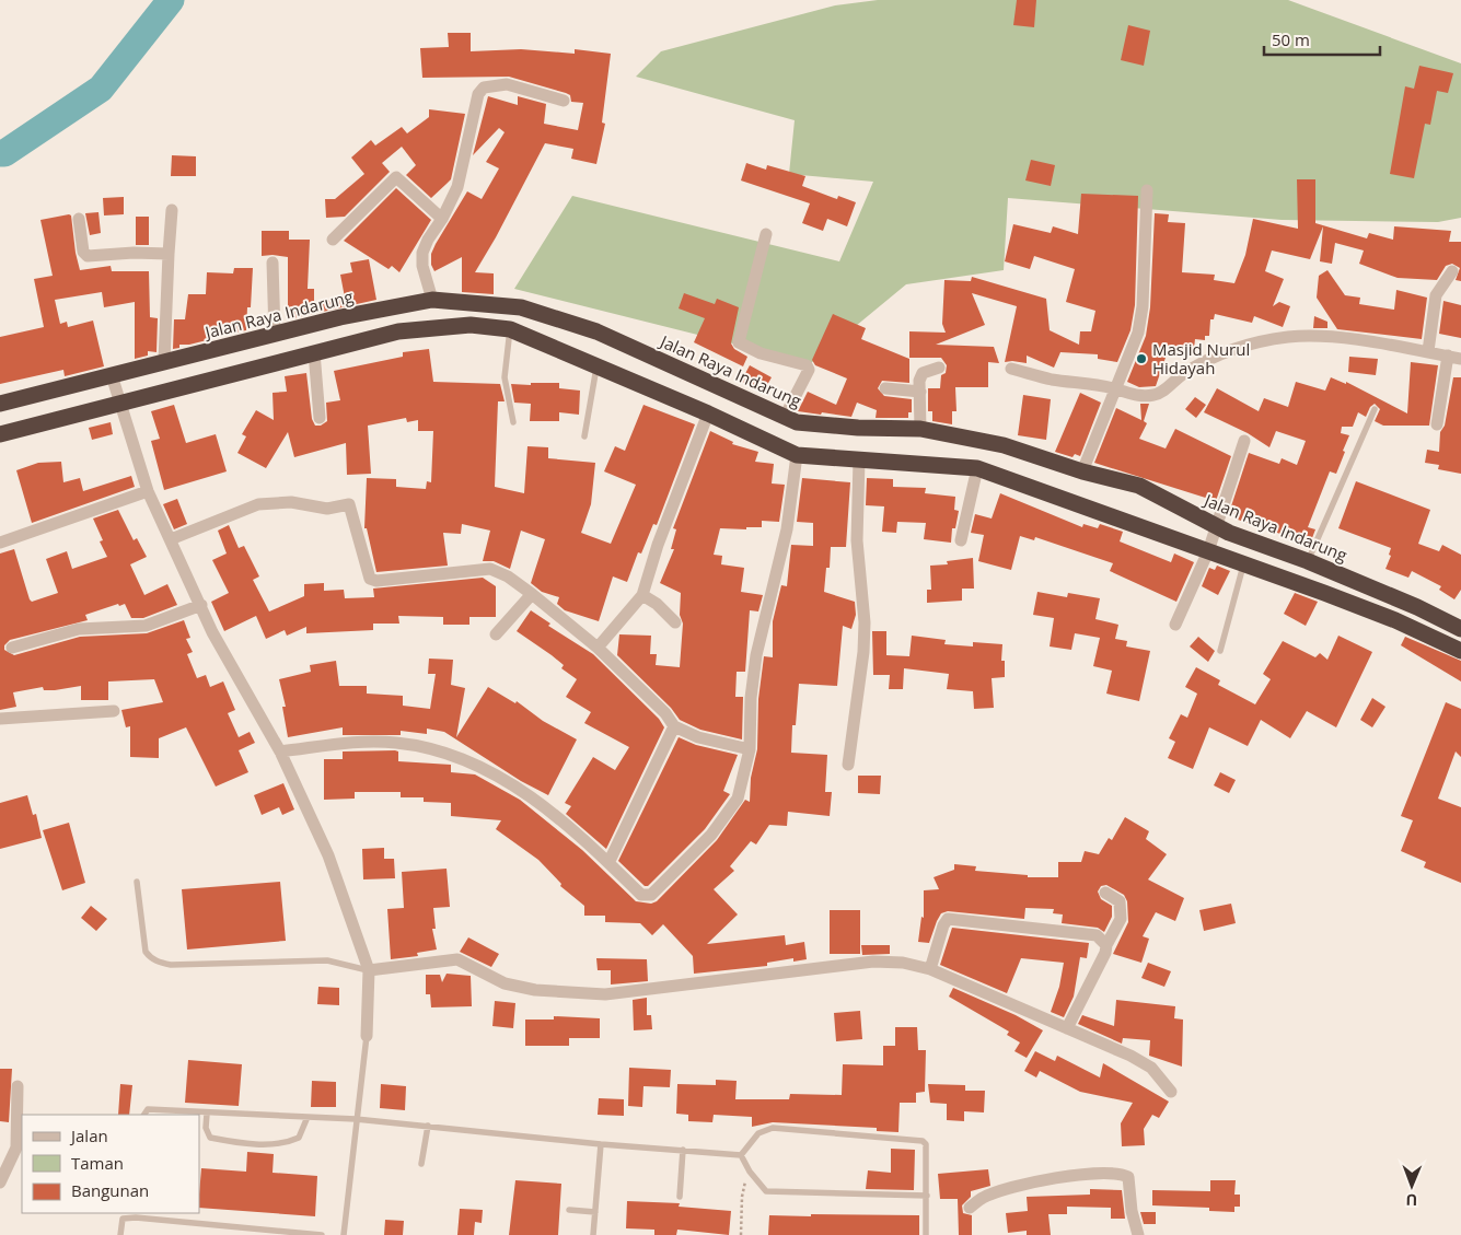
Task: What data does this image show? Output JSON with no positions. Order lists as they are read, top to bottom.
{
  "streets": {
    "highway": ["Jalan Raya Indarung"]
  },
  "places": ["Masjid Nurul Hidayah"],
  "legend": ["Jalan", "Taman", "Bangunan"],
  "scale_bar": "50 m",
  "north": "bottom"
}
